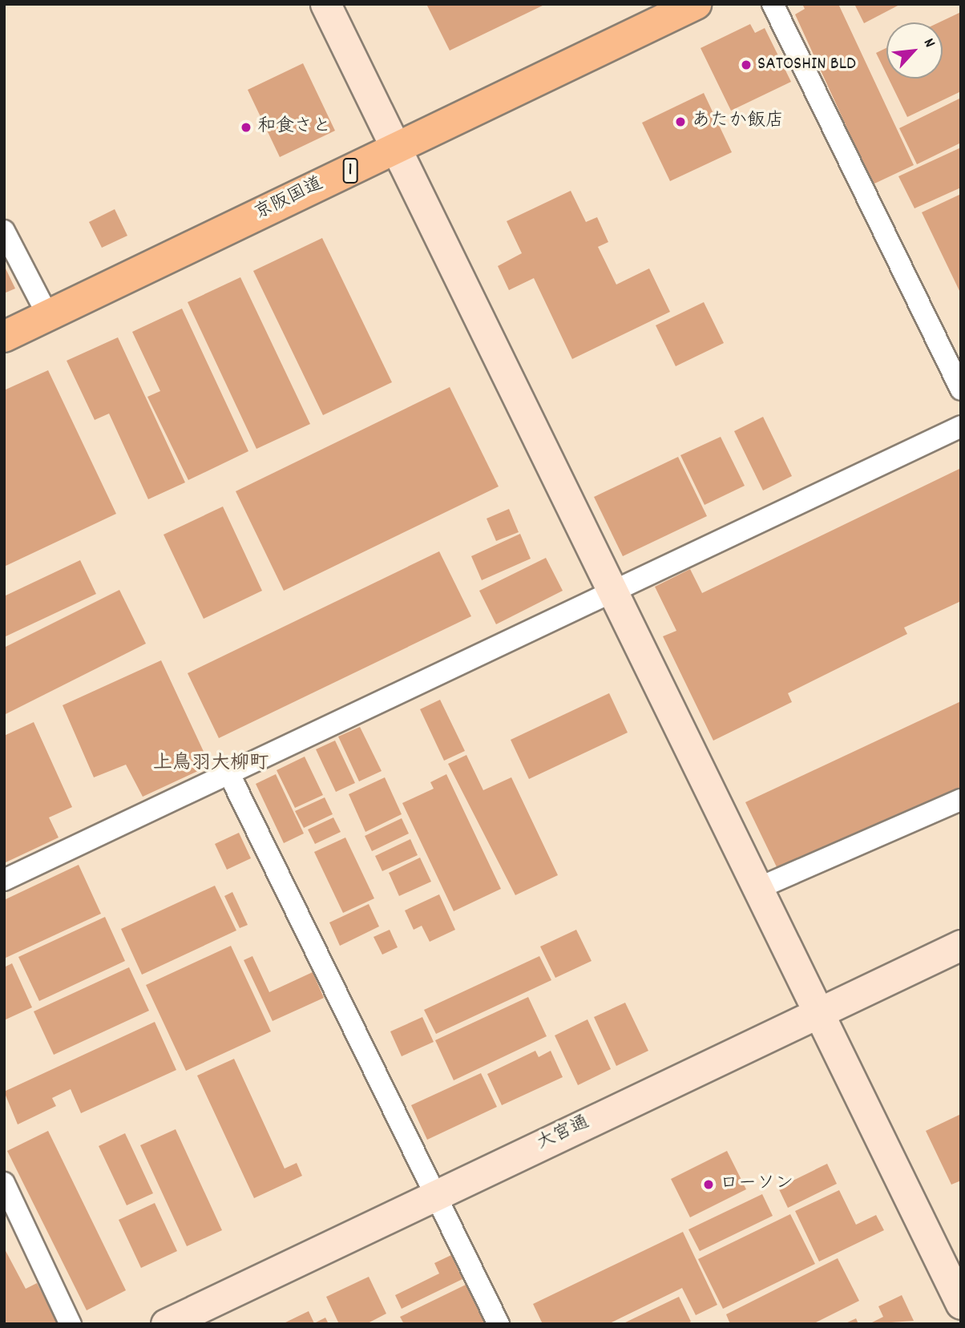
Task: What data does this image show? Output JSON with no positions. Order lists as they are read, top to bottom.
{
  "streets": {
    "highway": ["1", "京阪国道"],
    "street": ["大宮通"]
  },
  "districts": ["上鳥羽大柳町"],
  "places": [
    "SATOSHIN BLD",
    "あたか飯店",
    "和食さと",
    "ローソン"
  ],
  "north": "top right"
}
